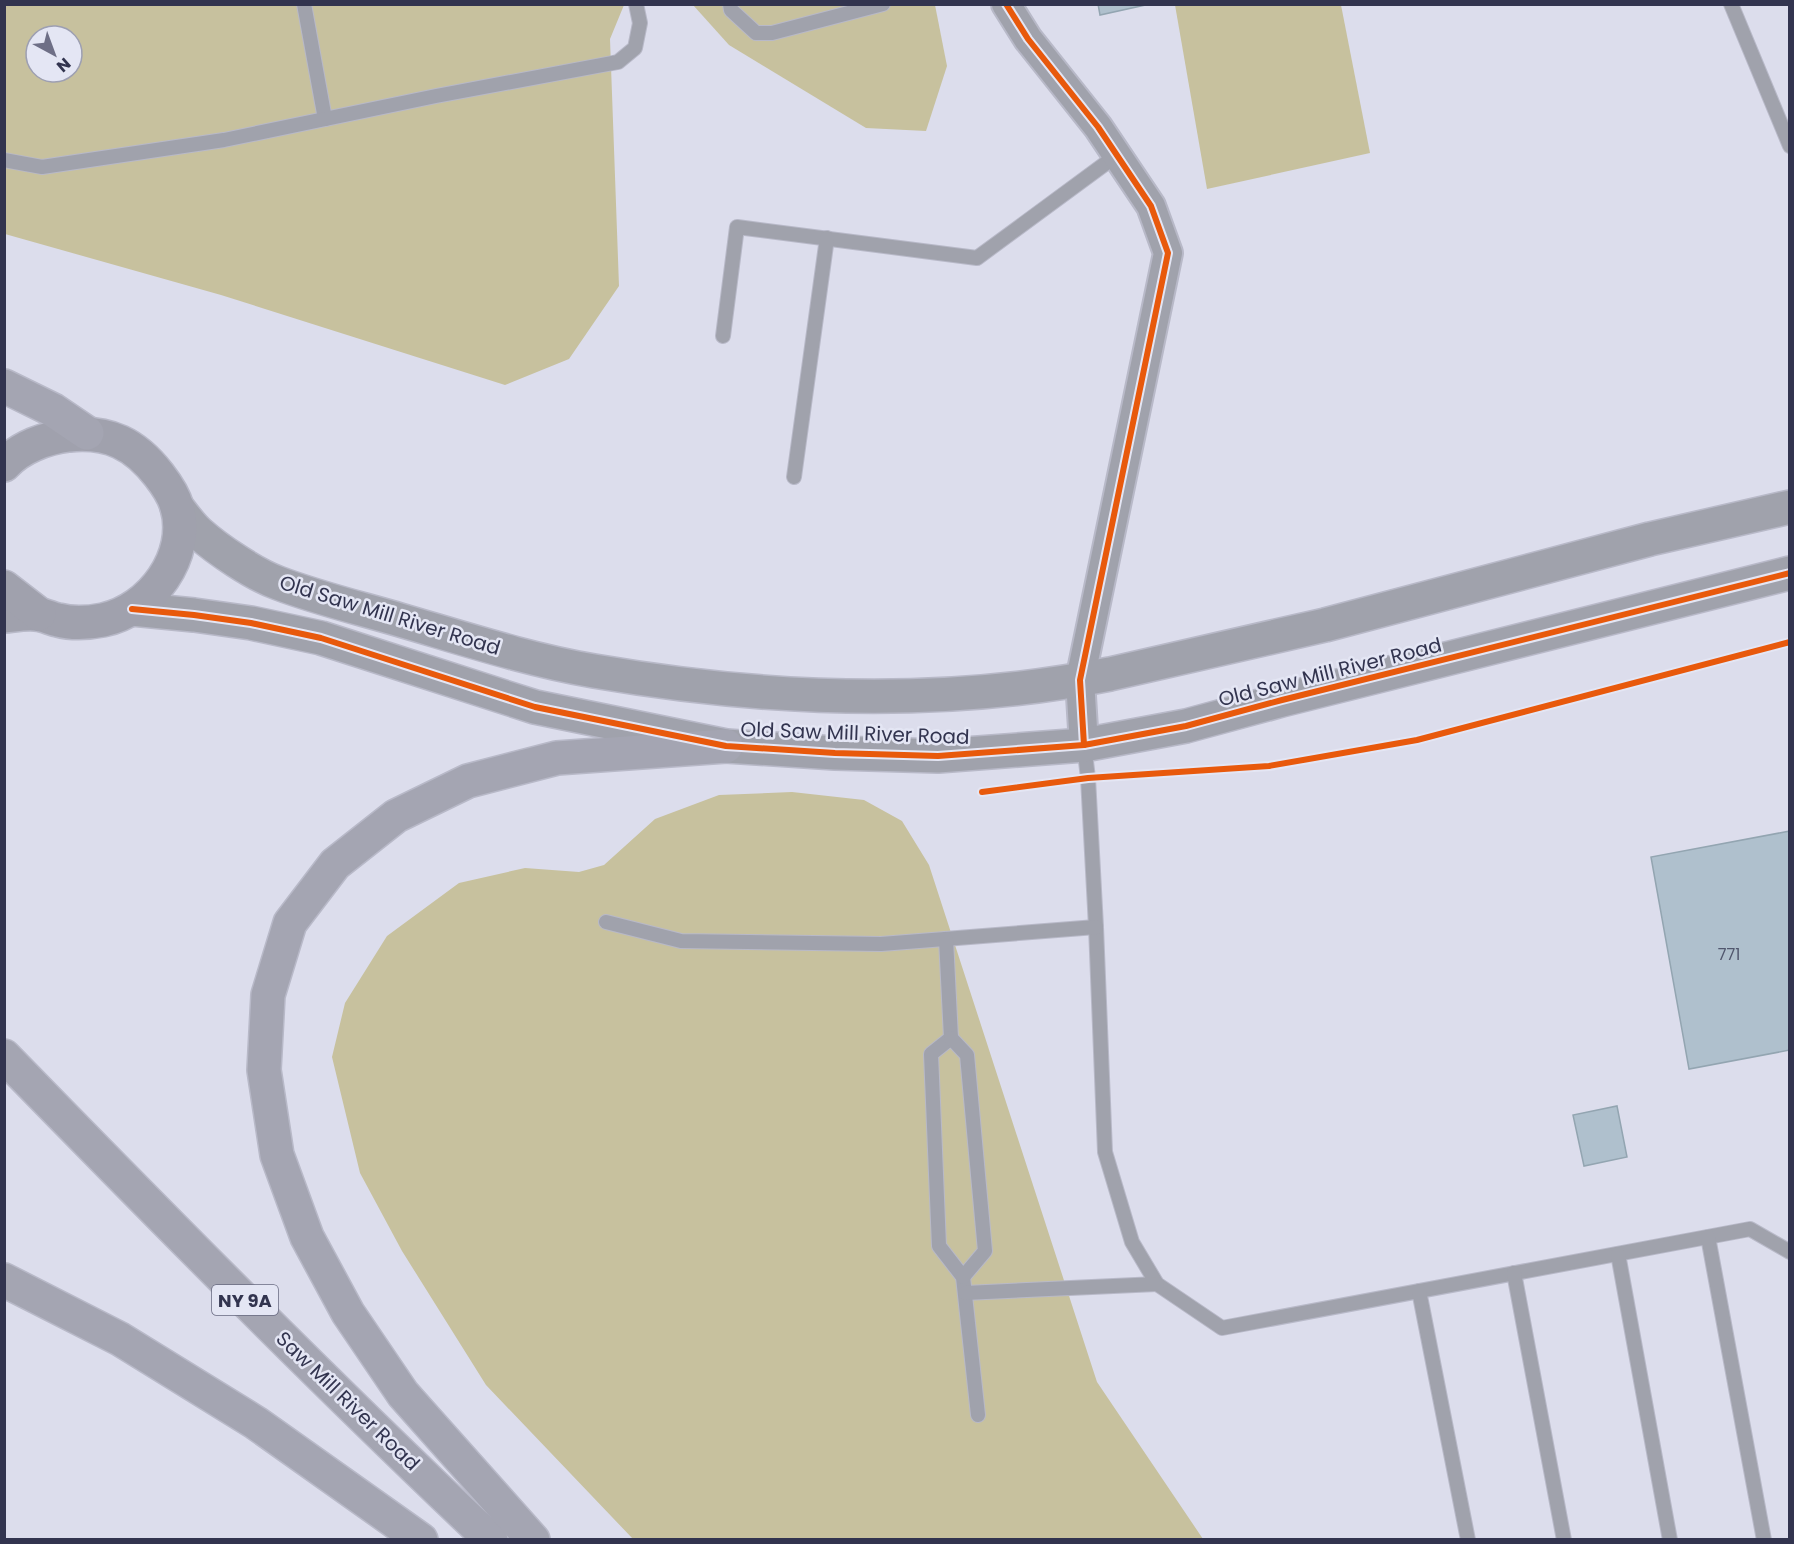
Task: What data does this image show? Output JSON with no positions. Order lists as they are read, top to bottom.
{
  "streets": {
    "main road": ["Old Saw Mill River Road", "NY 9A", "Saw Mill River Road"]
  },
  "house_numbers": ["771"],
  "north": "bottom right"
}
